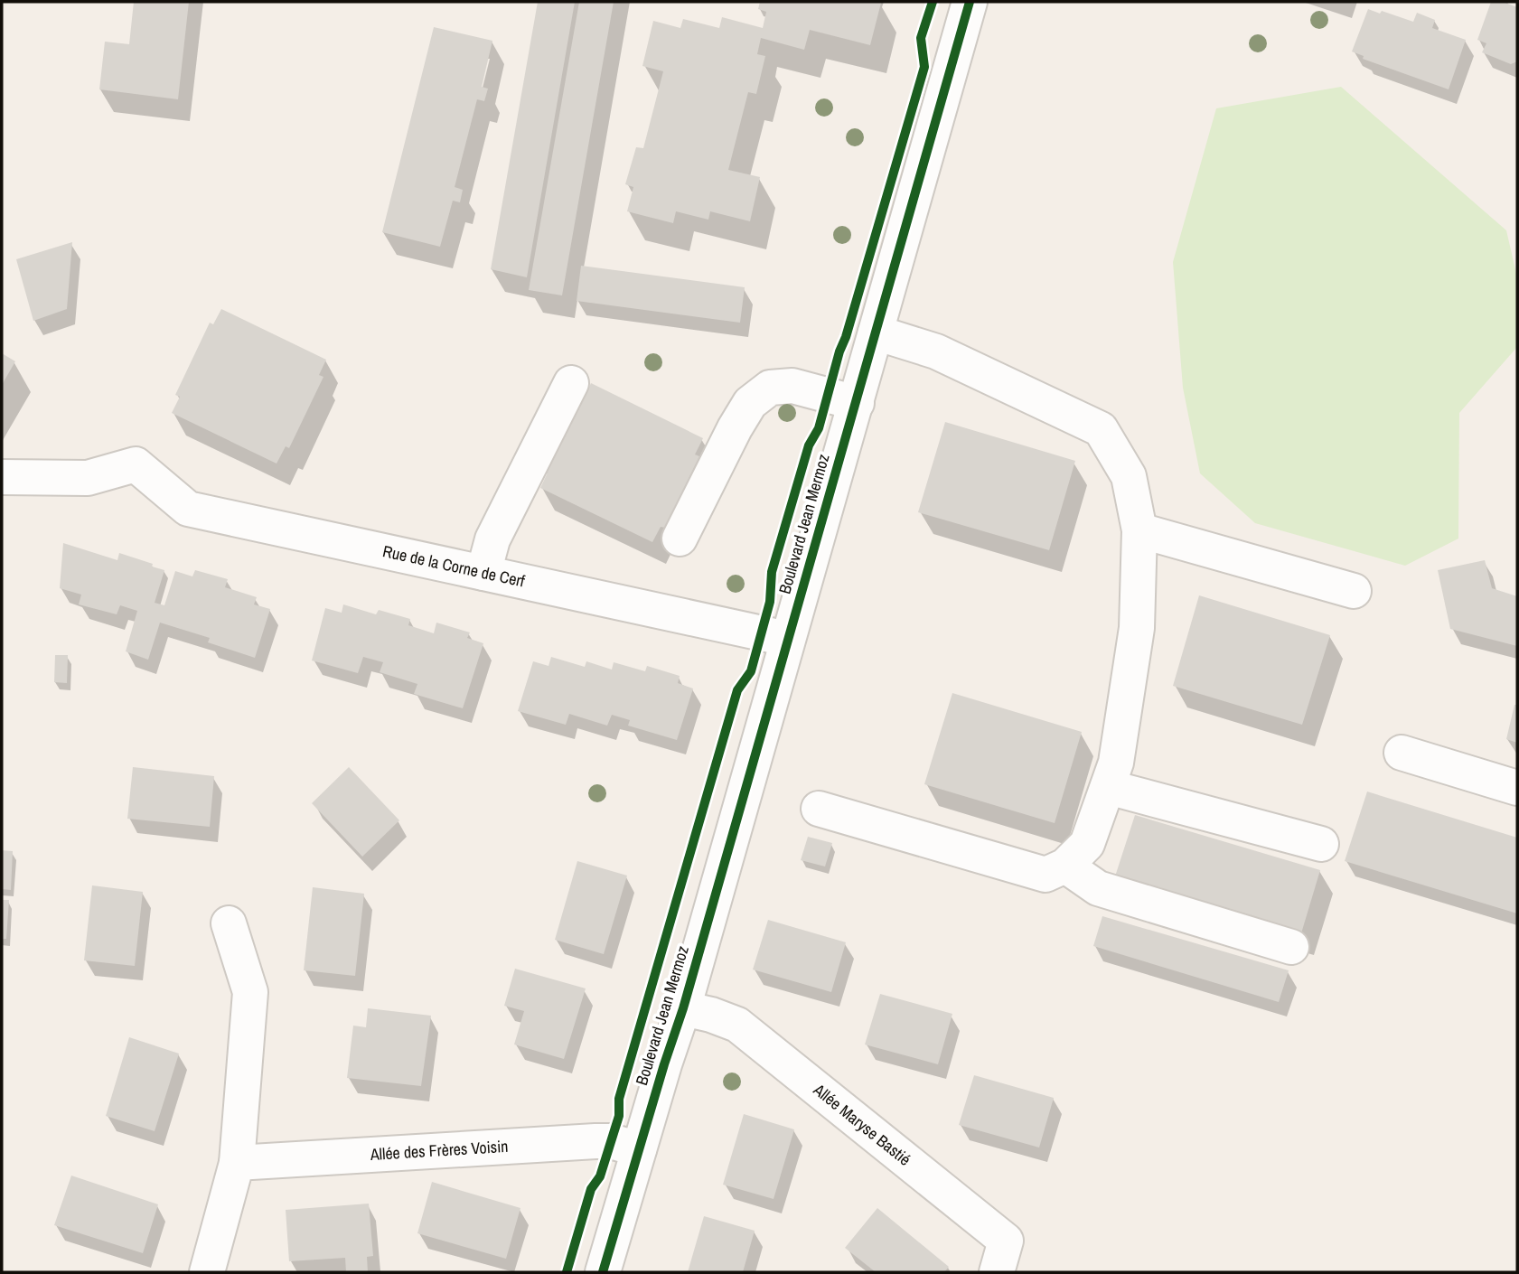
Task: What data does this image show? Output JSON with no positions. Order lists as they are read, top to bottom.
{
  "streets": {
    "street": [
      "Boulevard Jean Mermoz",
      "Rue de la Corne de Cerf",
      "Allée Maryse Bastié",
      "Allée des Frères Voisin"
    ]
  },
  "crossings": [
    ["Boulevard Jean Mermoz", "Rue de la Corne de Cerf"],
    ["Boulevard Jean Mermoz", "Allée Maryse Bastié"],
    ["Boulevard Jean Mermoz", "Allée des Frères Voisin"]
  ]
}
